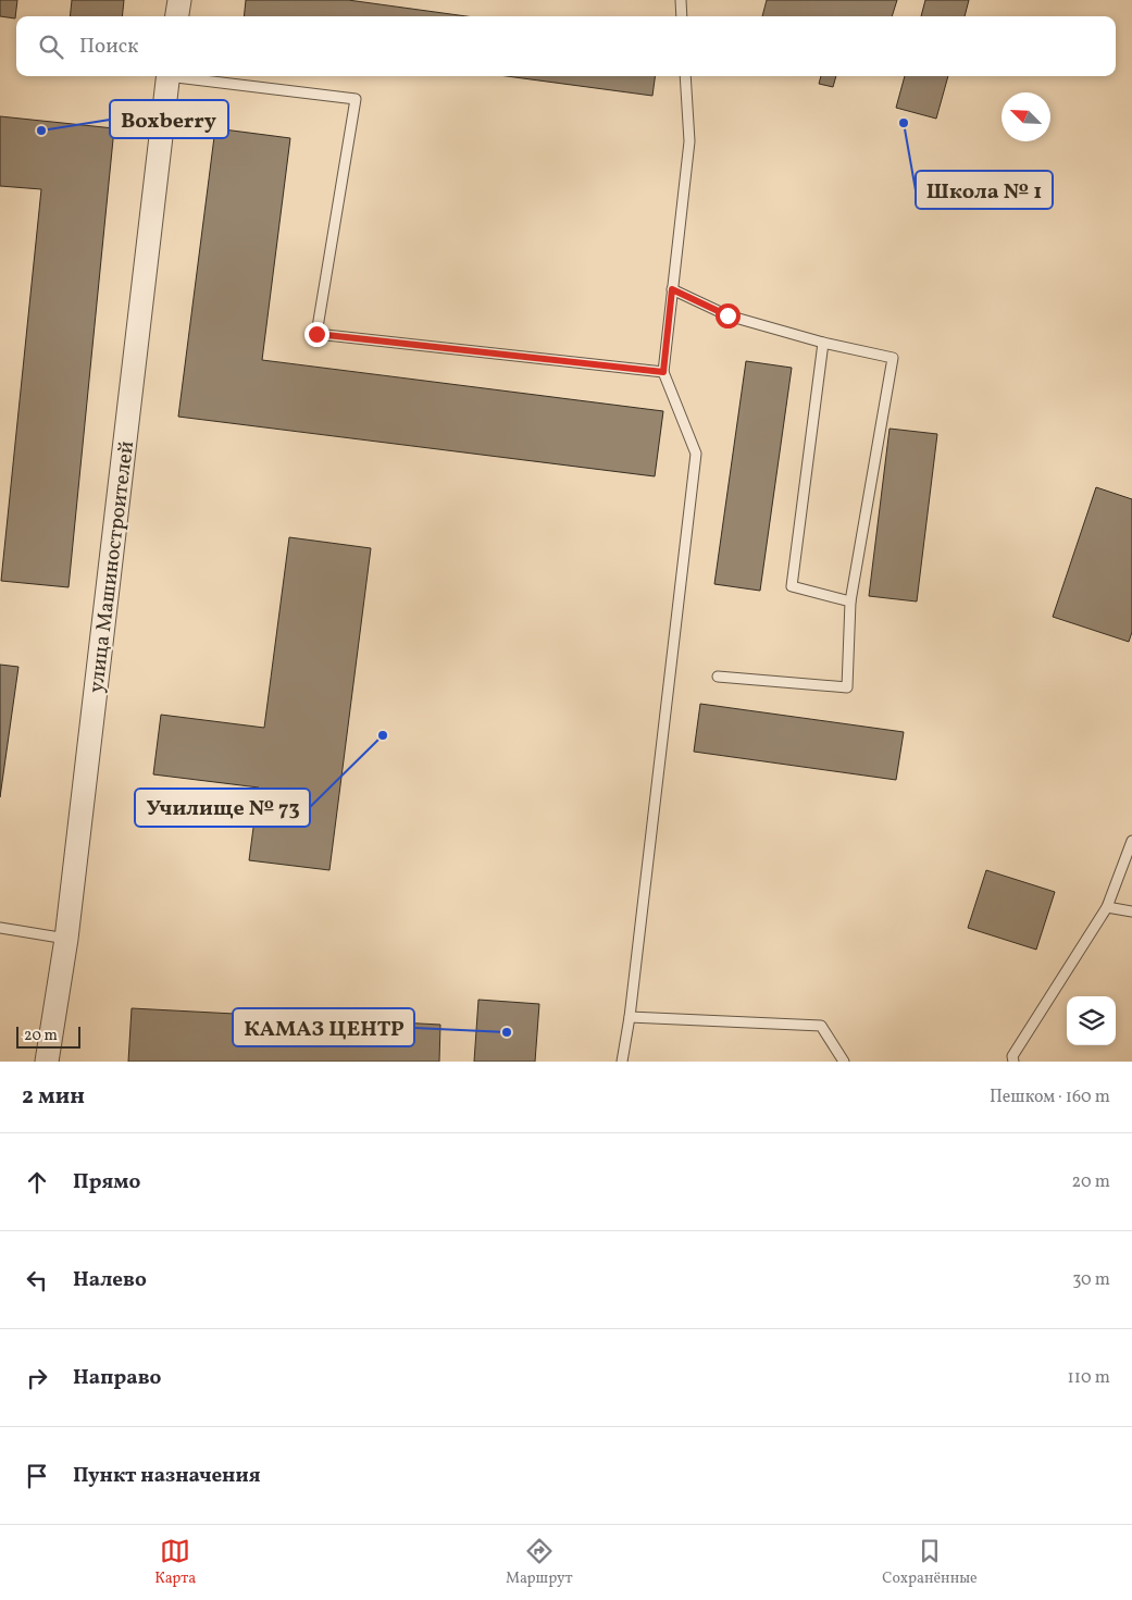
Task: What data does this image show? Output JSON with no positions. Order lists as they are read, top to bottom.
{
  "streets": {
    "street": ["улица Машиностроителей"]
  },
  "places": [
    "Школа № 1",
    "Boxberry",
    "Училище № 73",
    "КАМАЗ ЦЕНТР"
  ],
  "scale_bar": "20 m",
  "north": "top left",
  "page": {
    "search": "Поиск",
    "scale": "20 m",
    "heading": ["2 мин", "Пешком · 160 m"],
    "list": [
      ["Прямо", "20 m"],
      ["Налево", "30 m"],
      ["Направо", "110 m"],
      "Пункт назначения"
    ],
    "nav": ["Карта", "Маршрут", "Сохранённые"]
  }
}
